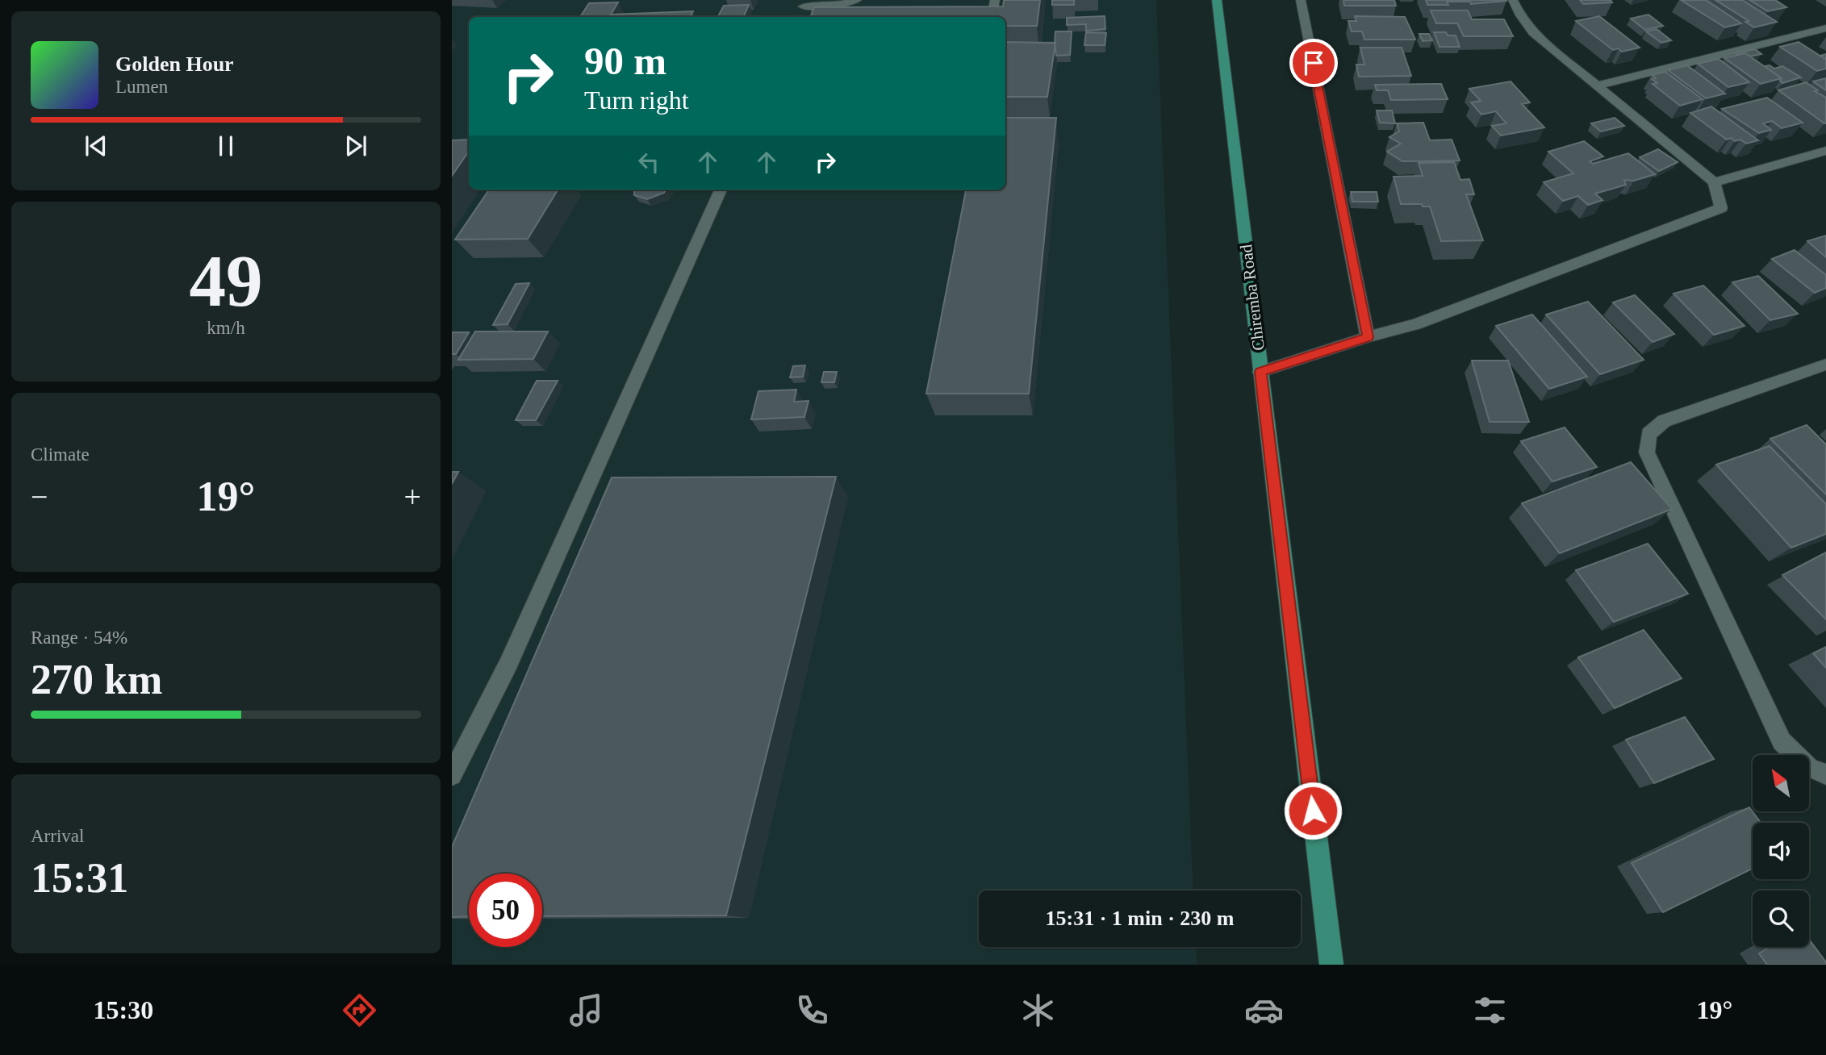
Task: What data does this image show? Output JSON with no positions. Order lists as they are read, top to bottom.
{
  "streets": {
    "main road": ["Chiremba Road"]
  },
  "north": "top left",
  "page": {
    "turn": ["90 m", "Turn right"],
    "song": ["Golden Hour", "Lumen"],
    "tile": [
      ["49", "km/h"],
      "Climate",
      ["Range · 54%", "270 km"],
      ["Arrival", "15:31"]
    ],
    "heat": ["−", "19°", "+"],
    "limit": "50",
    "trip": "15:31 · 1 min · 230 m",
    "tabs": ["15:30", "19°"]
  }
}
